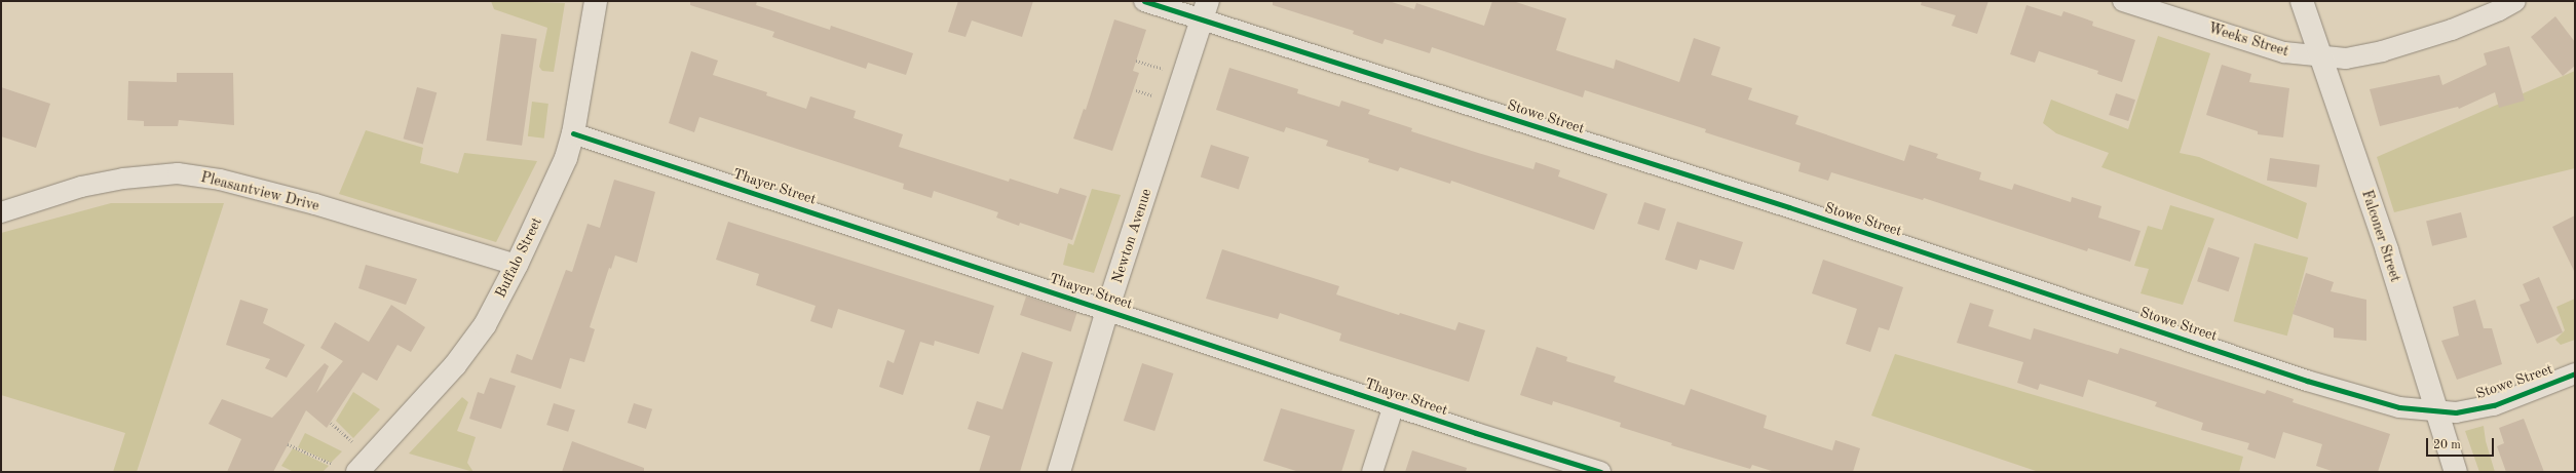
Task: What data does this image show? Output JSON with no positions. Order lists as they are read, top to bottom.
{
  "streets": {
    "street": [
      "Weeks Street",
      "Stowe Street",
      "Thayer Street",
      "Pleasantview Drive",
      "Newton Avenue",
      "Falconer Street",
      "Buffalo Street"
    ]
  },
  "crossings": [
    ["Weeks Street", "Falconer Street"],
    ["Stowe Street", "Newton Avenue"],
    ["Stowe Street", "Falconer Street"],
    ["Thayer Street", "Newton Avenue"],
    ["Thayer Street", "Buffalo Street"],
    ["Pleasantview Drive", "Buffalo Street"]
  ],
  "scale_bar": "20 m"
}
